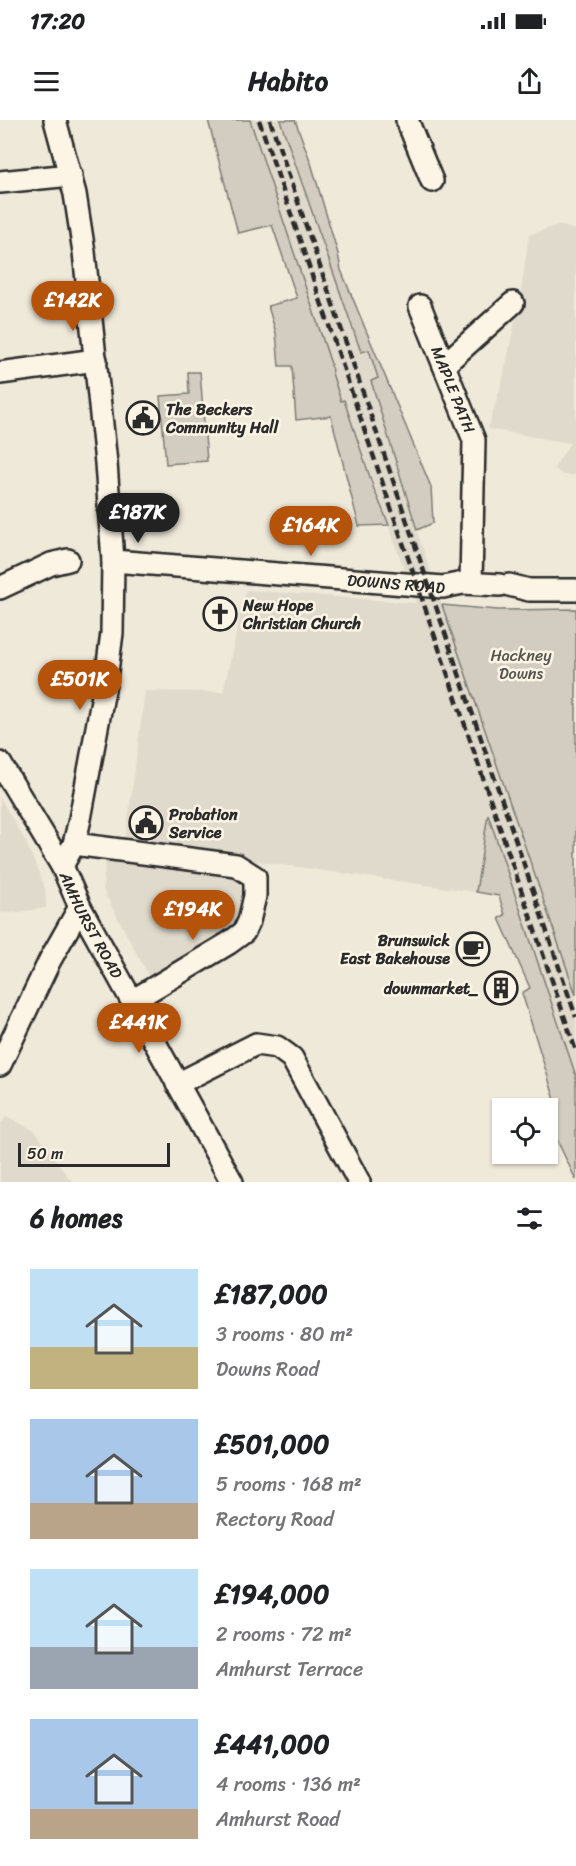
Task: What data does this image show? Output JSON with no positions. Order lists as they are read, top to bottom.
{
  "streets": {
    "street": ["MAPLE PATH", "DOWNS ROAD", "AMHURST ROAD"]
  },
  "crossings": [
    ["MAPLE PATH", "DOWNS ROAD"]
  ],
  "parks": ["Hackney Downs"],
  "places": {
    "public building": ["The Beckers Community Hall", "Probation Service"],
    "church": ["New Hope Christian Church"],
    "cafe": ["Brunswick East Bakehouse"],
    "building": ["downmarket_"]
  },
  "scale_bar": "50 m",
  "page": {
    "status": "17:20",
    "header": "Habito",
    "price": [
      "£142K",
      "£187K",
      "£164K",
      "£501K",
      "£194K",
      "£441K"
    ],
    "scale": "50 m",
    "heading": "6 homes",
    "list": [
      {
        "name": "£187,000",
        "note": "3 rooms · 80 m² · Downs Road"
      },
      {
        "name": "£501,000",
        "note": "5 rooms · 168 m² · Rectory Road"
      },
      {
        "name": "£194,000",
        "note": "2 rooms · 72 m² · Amhurst Terrace"
      },
      {
        "name": "£441,000",
        "note": "4 rooms · 136 m² · Amhurst Road"
      }
    ]
  }
}
